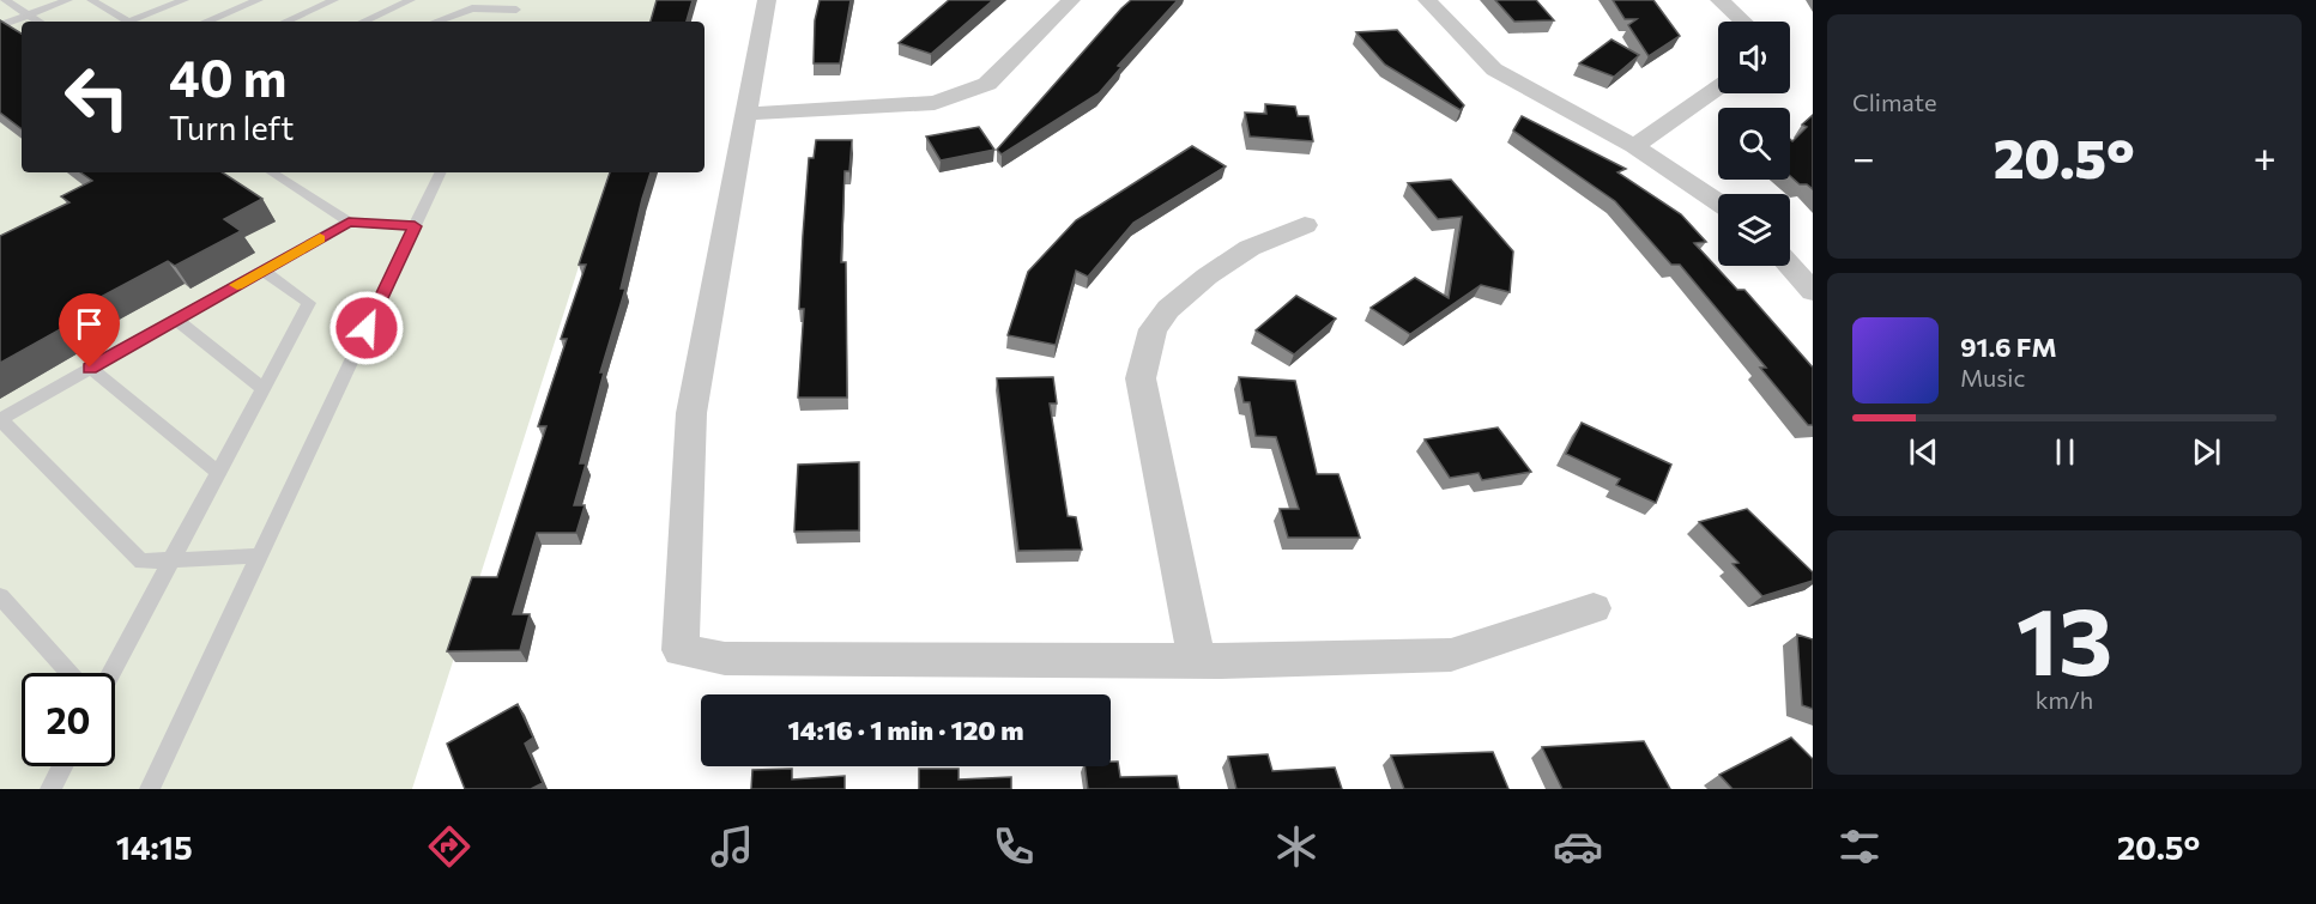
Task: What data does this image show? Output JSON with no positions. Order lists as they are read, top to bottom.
{
  "page": {
    "tile": [
      "Climate",
      ["13", "km/h"]
    ],
    "turn": ["40 m", "Turn left"],
    "heat": ["−", "20.5°", "+"],
    "song": ["91.6 FM", "Music"],
    "limit": "20",
    "trip": "14:16 · 1 min · 120 m",
    "tabs": ["14:15", "20.5°"]
  }
}
